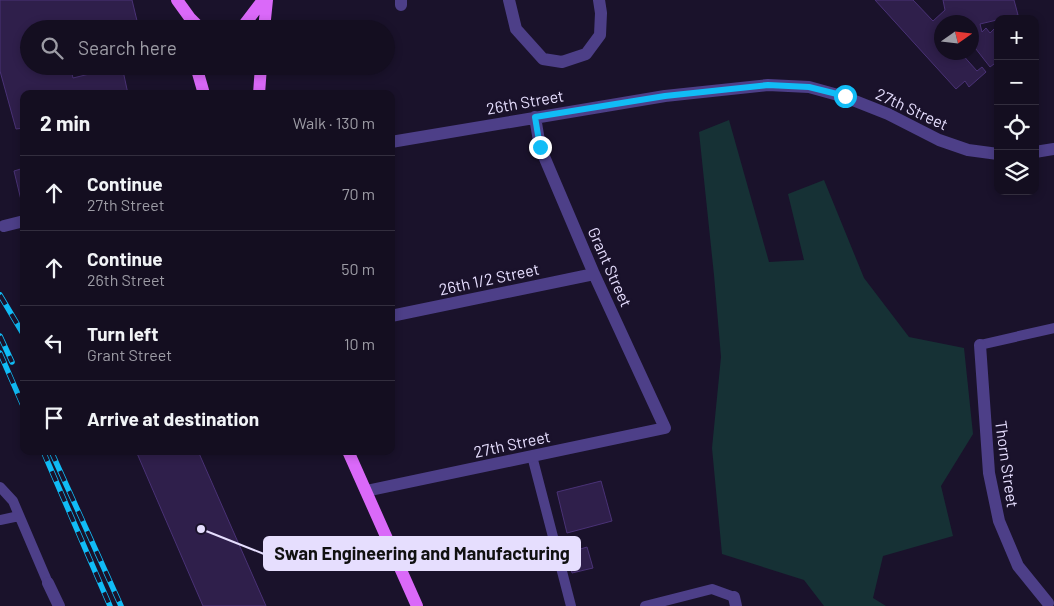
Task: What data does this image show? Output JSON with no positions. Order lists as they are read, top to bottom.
{
  "streets": {
    "street": [
      "26th Street",
      "27th Street",
      "Grant Street",
      "26th 1/2 Street",
      "Thorn Street"
    ]
  },
  "crossings": [
    ["26th Street", "27th Street"],
    ["26th Street", "Grant Street"],
    ["27th Street", "Grant Street"],
    ["Grant Street", "26th 1/2 Street"]
  ],
  "places": ["Swan Engineering and Manufacturing"],
  "north": "right",
  "page": {
    "map_buttons": ["+", "−"],
    "search": "Search here",
    "heading": ["2 min", "Walk · 130 m"],
    "list": [
      ["Continue", "27th Street", "70 m"],
      ["Continue", "26th Street", "50 m"],
      ["Turn left", "Grant Street", "10 m"],
      "Arrive at destination"
    ]
  }
}
